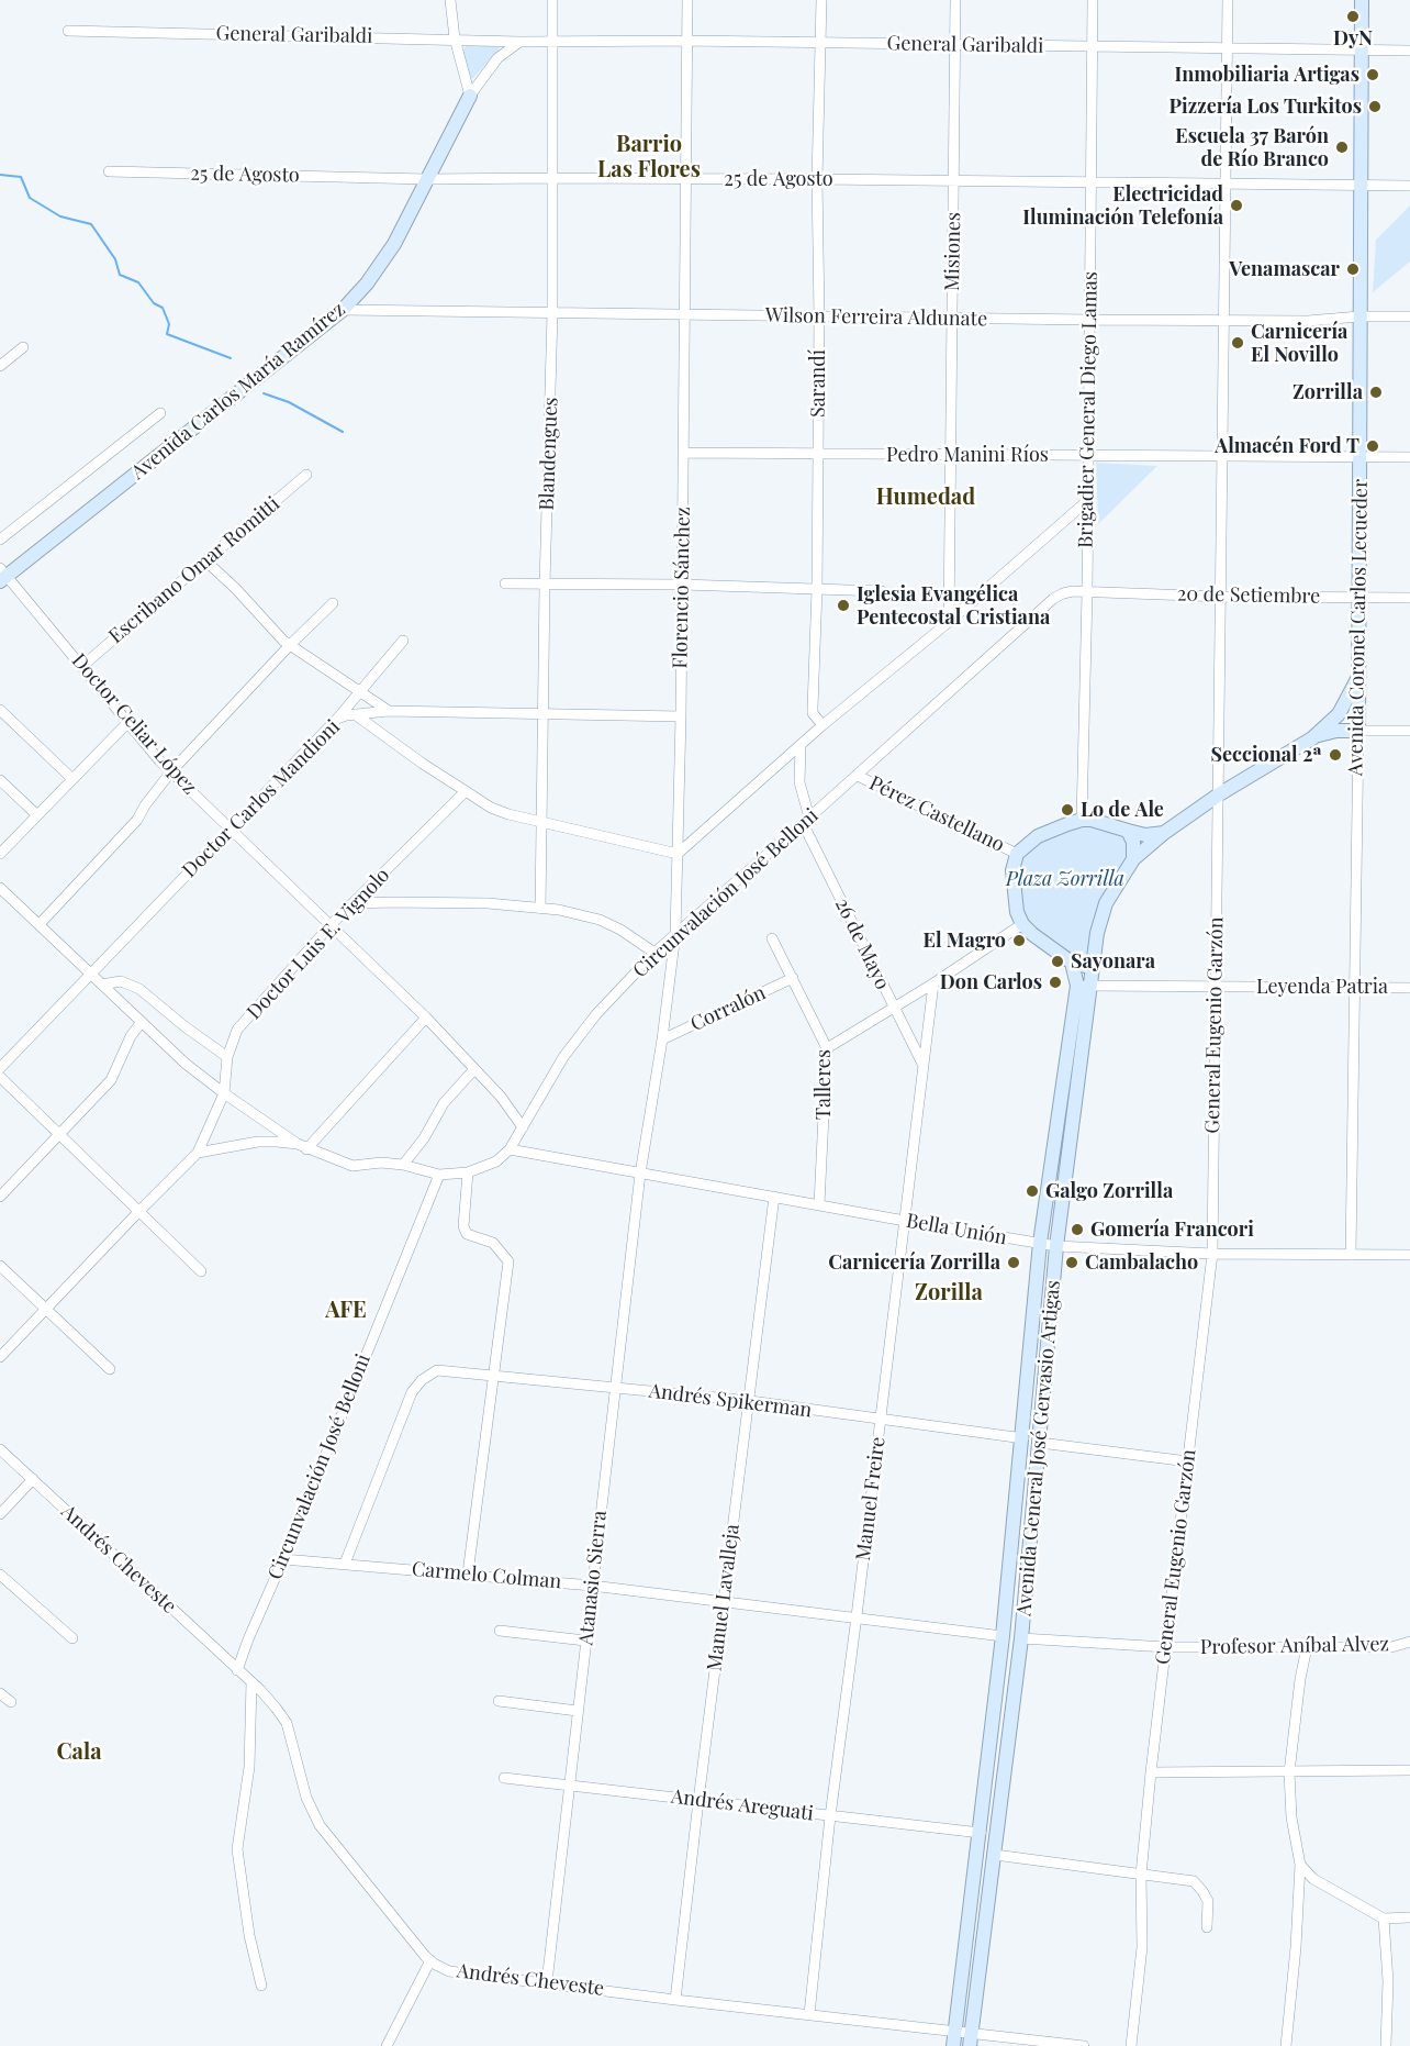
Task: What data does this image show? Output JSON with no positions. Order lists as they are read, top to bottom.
{
  "streets": {
    "main road": ["Avenida Carlos María Ramírez", "Avenida Coronel Carlos Lecueder", "Avenida General José Gervasio Artigas"],
    "street": [
      "General Garibaldi",
      "25 de Agosto",
      "Misiones",
      "Wilson Ferreira Aldunate",
      "Sarandí",
      "Brigadier General Diego Lamas",
      "Blandengues",
      "Pedro Manini Ríos",
      "Escribano Omar Romitti",
      "Florencio Sánchez",
      "20 de Setiembre",
      "Doctor Celiar López",
      "Doctor Carlos Mandioni",
      "Pérez Castellano",
      "Circunvalación José Belloni",
      "Doctor Luis E. Vignolo",
      "26 de Mayo",
      "Leyenda Patria",
      "Corralón",
      "General Eugenio Garzón",
      "Talleres",
      "Bella Unión",
      "Andrés Spikerman",
      "Manuel Freire",
      "Andrés Cheveste",
      "Carmelo Colman",
      "Atanasio Sierra",
      "Manuel Lavalleja",
      "Profesor Aníbal Alvez",
      "Andrés Areguati"
    ]
  },
  "crossings": [
    ["General Garibaldi", "Misiones"],
    ["General Garibaldi", "Sarandí"],
    ["General Garibaldi", "Brigadier General Diego Lamas"],
    ["General Garibaldi", "Blandengues"],
    ["General Garibaldi", "Florencio Sánchez"],
    ["General Garibaldi", "Avenida Coronel Carlos Lecueder"],
    ["General Garibaldi", "General Eugenio Garzón"],
    ["25 de Agosto", "Misiones"],
    ["25 de Agosto", "Sarandí"],
    ["25 de Agosto", "Avenida Carlos María Ramírez"],
    ["25 de Agosto", "Brigadier General Diego Lamas"],
    ["25 de Agosto", "Blandengues"],
    ["25 de Agosto", "Florencio Sánchez"],
    ["25 de Agosto", "Avenida Coronel Carlos Lecueder"],
    ["25 de Agosto", "General Eugenio Garzón"],
    ["Misiones", "Wilson Ferreira Aldunate"],
    ["Misiones", "Pedro Manini Ríos"],
    ["Wilson Ferreira Aldunate", "Sarandí"],
    ["Wilson Ferreira Aldunate", "Avenida Carlos María Ramírez"],
    ["Wilson Ferreira Aldunate", "Brigadier General Diego Lamas"],
    ["Wilson Ferreira Aldunate", "Blandengues"],
    ["Wilson Ferreira Aldunate", "Florencio Sánchez"],
    ["Wilson Ferreira Aldunate", "Avenida Coronel Carlos Lecueder"],
    ["Wilson Ferreira Aldunate", "General Eugenio Garzón"],
    ["Sarandí", "Pedro Manini Ríos"],
    ["Avenida Carlos María Ramírez", "Doctor Celiar López"],
    ["Brigadier General Diego Lamas", "Pedro Manini Ríos"],
    ["Brigadier General Diego Lamas", "20 de Setiembre"],
    ["Brigadier General Diego Lamas", "Circunvalación José Belloni"],
    ["Blandengues", "Doctor Carlos Mandioni"],
    ["Pedro Manini Ríos", "Florencio Sánchez"],
    ["Pedro Manini Ríos", "Avenida Coronel Carlos Lecueder"],
    ["Pedro Manini Ríos", "General Eugenio Garzón"],
    ["Escribano Omar Romitti", "Doctor Celiar López"],
    ["Florencio Sánchez", "Doctor Carlos Mandioni"],
    ["Florencio Sánchez", "Circunvalación José Belloni"],
    ["Florencio Sánchez", "Corralón"],
    ["Florencio Sánchez", "Bella Unión"],
    ["Florencio Sánchez", "Atanasio Sierra"],
    ["20 de Setiembre", "Avenida Coronel Carlos Lecueder"],
    ["20 de Setiembre", "Circunvalación José Belloni"],
    ["20 de Setiembre", "General Eugenio Garzón"],
    ["Avenida Coronel Carlos Lecueder", "Leyenda Patria"],
    ["Avenida Coronel Carlos Lecueder", "Bella Unión"],
    ["Doctor Celiar López", "Doctor Carlos Mandioni"],
    ["Doctor Celiar López", "Circunvalación José Belloni"],
    ["Doctor Celiar López", "Doctor Luis E. Vignolo"],
    ["Pérez Castellano", "Circunvalación José Belloni"],
    ["Circunvalación José Belloni", "26 de Mayo"],
    ["Circunvalación José Belloni", "Bella Unión"],
    ["Circunvalación José Belloni", "Andrés Cheveste"],
    ["Circunvalación José Belloni", "Carmelo Colman"],
    ["26 de Mayo", "Manuel Freire"],
    ["Leyenda Patria", "General Eugenio Garzón"],
    ["Leyenda Patria", "Avenida General José Gervasio Artigas"],
    ["Corralón", "Talleres"],
    ["General Eugenio Garzón", "Bella Unión"],
    ["General Eugenio Garzón", "Avenida General José Gervasio Artigas"],
    ["General Eugenio Garzón", "Profesor Aníbal Alvez"],
    ["Talleres", "Bella Unión"],
    ["Bella Unión", "Avenida General José Gervasio Artigas"],
    ["Bella Unión", "Manuel Freire"],
    ["Bella Unión", "Atanasio Sierra"],
    ["Bella Unión", "Manuel Lavalleja"],
    ["Andrés Spikerman", "Avenida General José Gervasio Artigas"],
    ["Andrés Spikerman", "Manuel Freire"],
    ["Andrés Spikerman", "Carmelo Colman"],
    ["Andrés Spikerman", "Atanasio Sierra"],
    ["Andrés Spikerman", "Manuel Lavalleja"],
    ["Avenida General José Gervasio Artigas", "Andrés Cheveste"],
    ["Avenida General José Gervasio Artigas", "Carmelo Colman"],
    ["Avenida General José Gervasio Artigas", "Profesor Aníbal Alvez"],
    ["Avenida General José Gervasio Artigas", "Andrés Areguati"],
    ["Manuel Freire", "Andrés Cheveste"],
    ["Manuel Freire", "Carmelo Colman"],
    ["Manuel Freire", "Andrés Areguati"],
    ["Andrés Cheveste", "Atanasio Sierra"],
    ["Andrés Cheveste", "Manuel Lavalleja"],
    ["Carmelo Colman", "Atanasio Sierra"],
    ["Carmelo Colman", "Manuel Lavalleja"],
    ["Atanasio Sierra", "Andrés Areguati"],
    ["Manuel Lavalleja", "Andrés Areguati"]
  ],
  "districts": [
    "Barrio Las Flores",
    "Humedad",
    "Zorilla",
    "AFE",
    "Cala"
  ],
  "parks": ["Plaza Zorrilla"],
  "places": [
    "DyN",
    "Inmobiliaria Artigas",
    "Pizzería Los Turkitos",
    "Escuela 37 Barón de Río Branco",
    "Electricidad Iluminación Telefonía",
    "Venamascar",
    "Carnicería El Novillo",
    "Zorrilla",
    "Almacén Ford T",
    "Iglesia Evangélica Pentecostal Cristiana",
    "Seccional 2ª",
    "Lo de Ale",
    "El Magro",
    "Sayonara",
    "Don Carlos",
    "Galgo Zorrilla",
    "Gomería Francori",
    "Carnicería Zorrilla",
    "Cambalacho"
  ]
}
